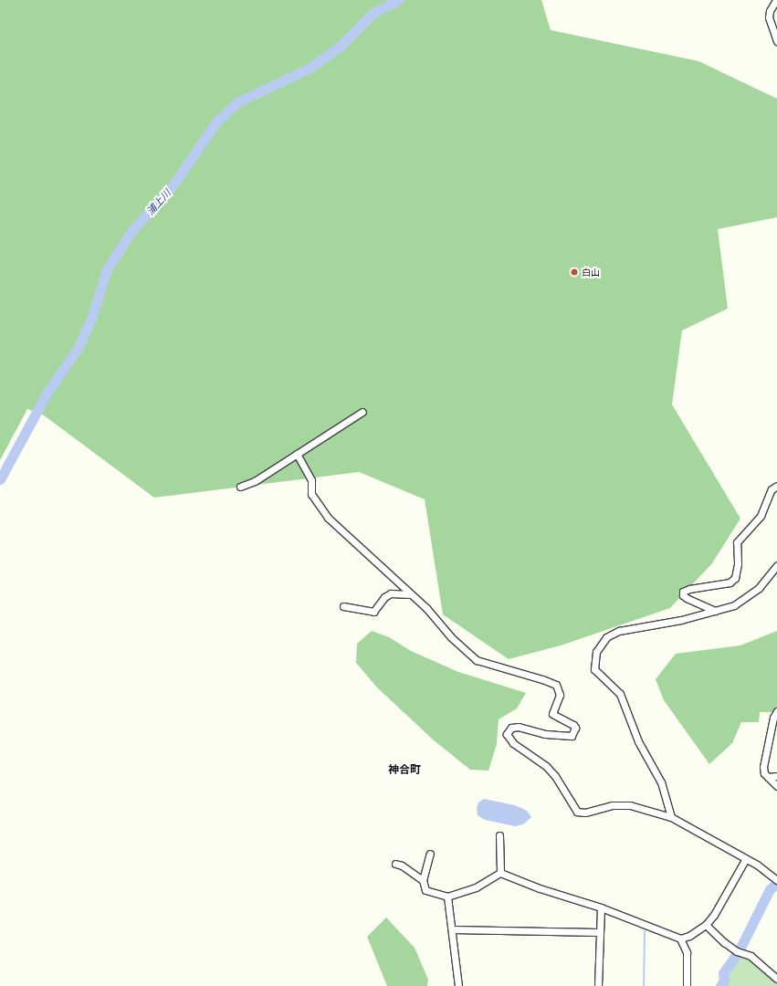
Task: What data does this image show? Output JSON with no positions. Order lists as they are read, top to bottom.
{
  "districts": ["神合町"],
  "water": ["浦上川"],
  "places": ["白山"]
}
